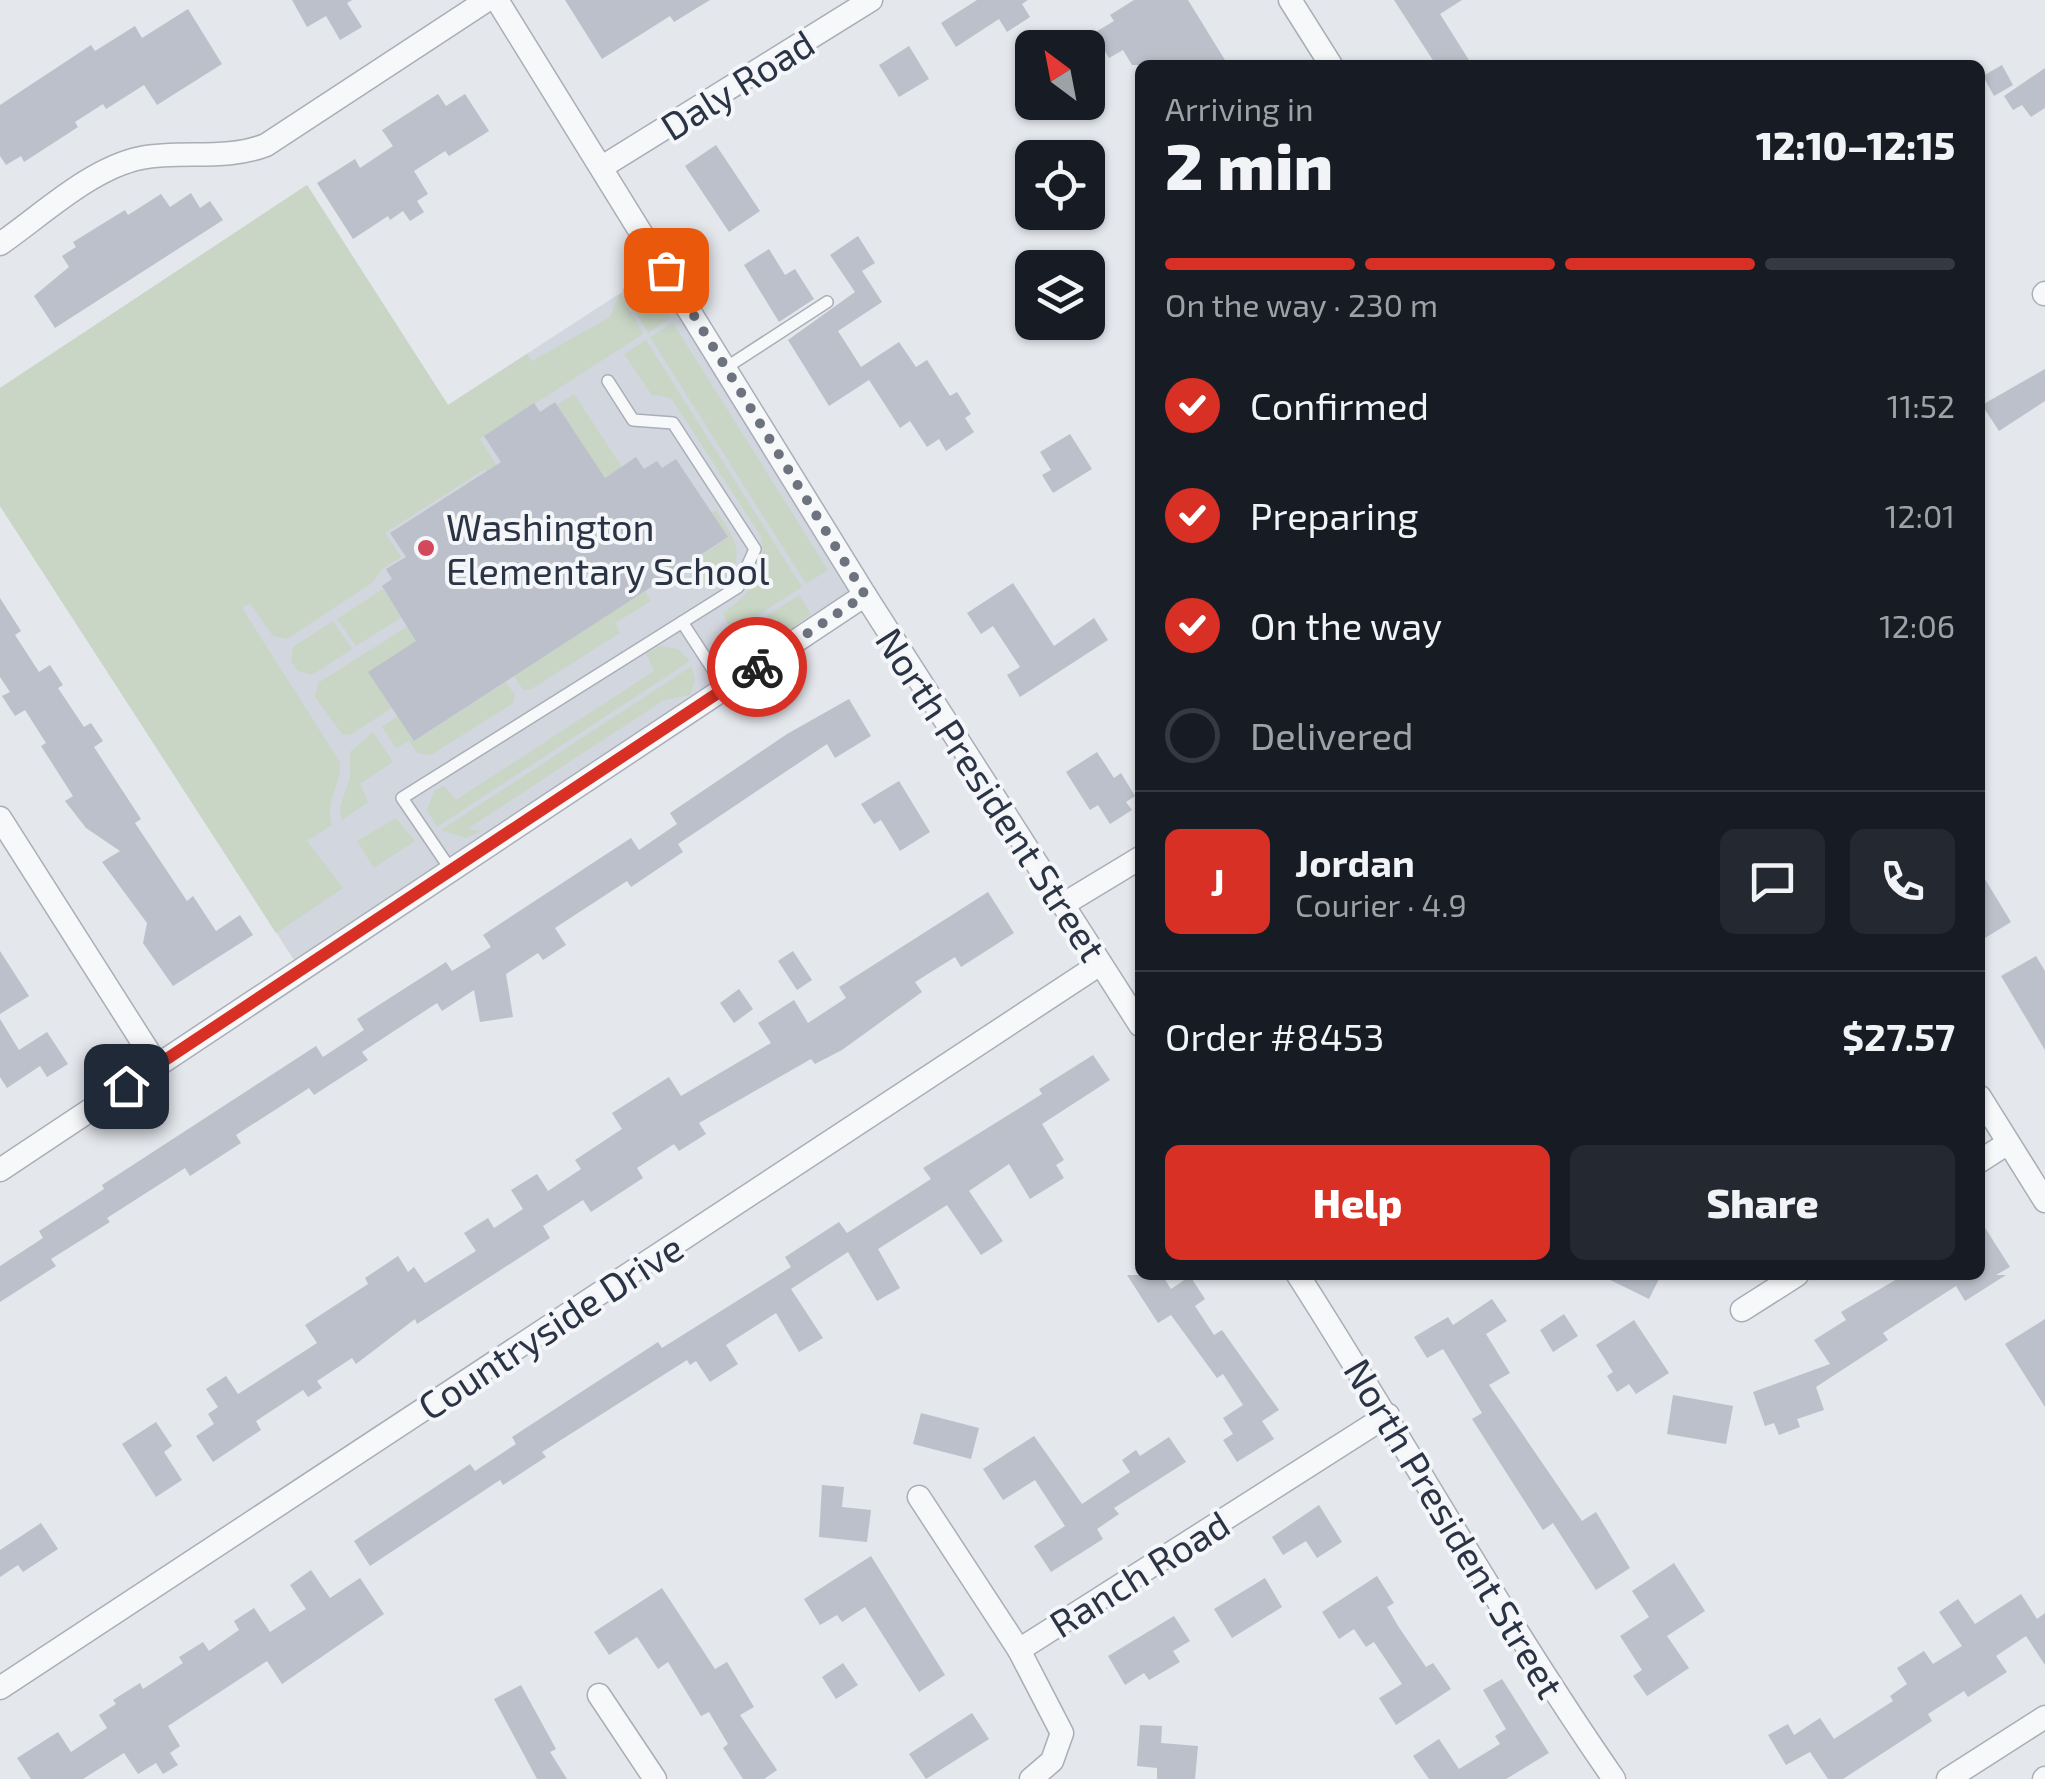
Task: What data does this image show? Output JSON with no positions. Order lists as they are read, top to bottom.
{
  "streets": {
    "street": [
      "Daly Road",
      "North President Street",
      "Countryside Drive",
      "Ranch Road"
    ]
  },
  "crossings": [
    ["Daly Road", "North President Street"],
    ["North President Street", "Countryside Drive"],
    ["North President Street", "Ranch Road"]
  ],
  "places": ["Washington Elementary School"],
  "north": "top left",
  "page": {
    "heading": ["2 min", "Arriving in", "12:10–12:15"],
    "panel": [
      "Jordan",
      "Courier · 4.9",
      "Order #8453",
      "$27.57"
    ],
    "bar": "On the way · 230 m",
    "list": [
      ["Confirmed", "11:52"],
      ["Preparing", "12:01"],
      ["On the way", "12:06"],
      "Delivered"
    ],
    "round": "J",
    "buttons": ["Help", "Share"]
  }
}
